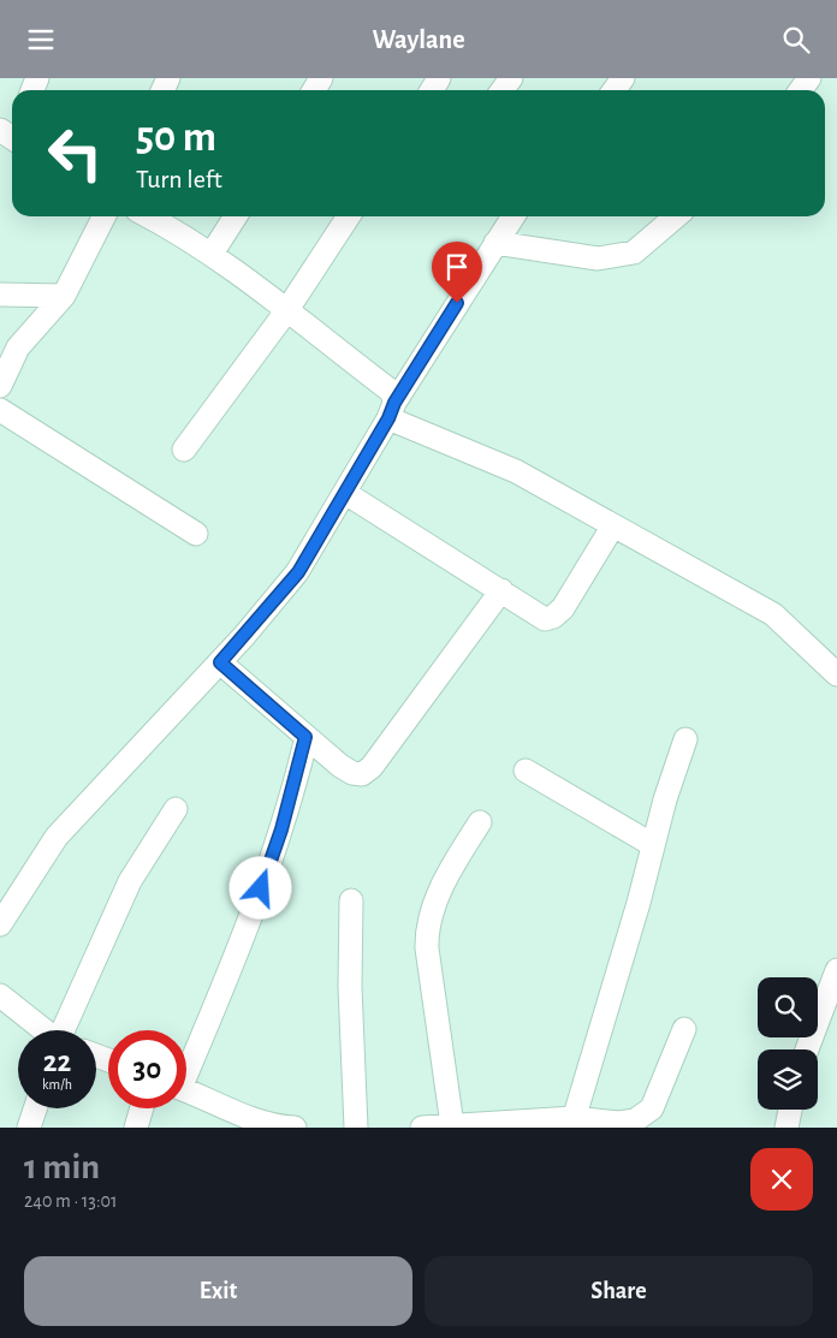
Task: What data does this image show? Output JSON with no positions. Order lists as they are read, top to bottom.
{
  "page": {
    "header": "Waylane",
    "turn": ["50 m", "Turn left"],
    "speed": "22 km/h",
    "limit": "30",
    "heading": ["1 min", "240 m · 13:01"],
    "buttons": ["Exit", "Share"]
  }
}
